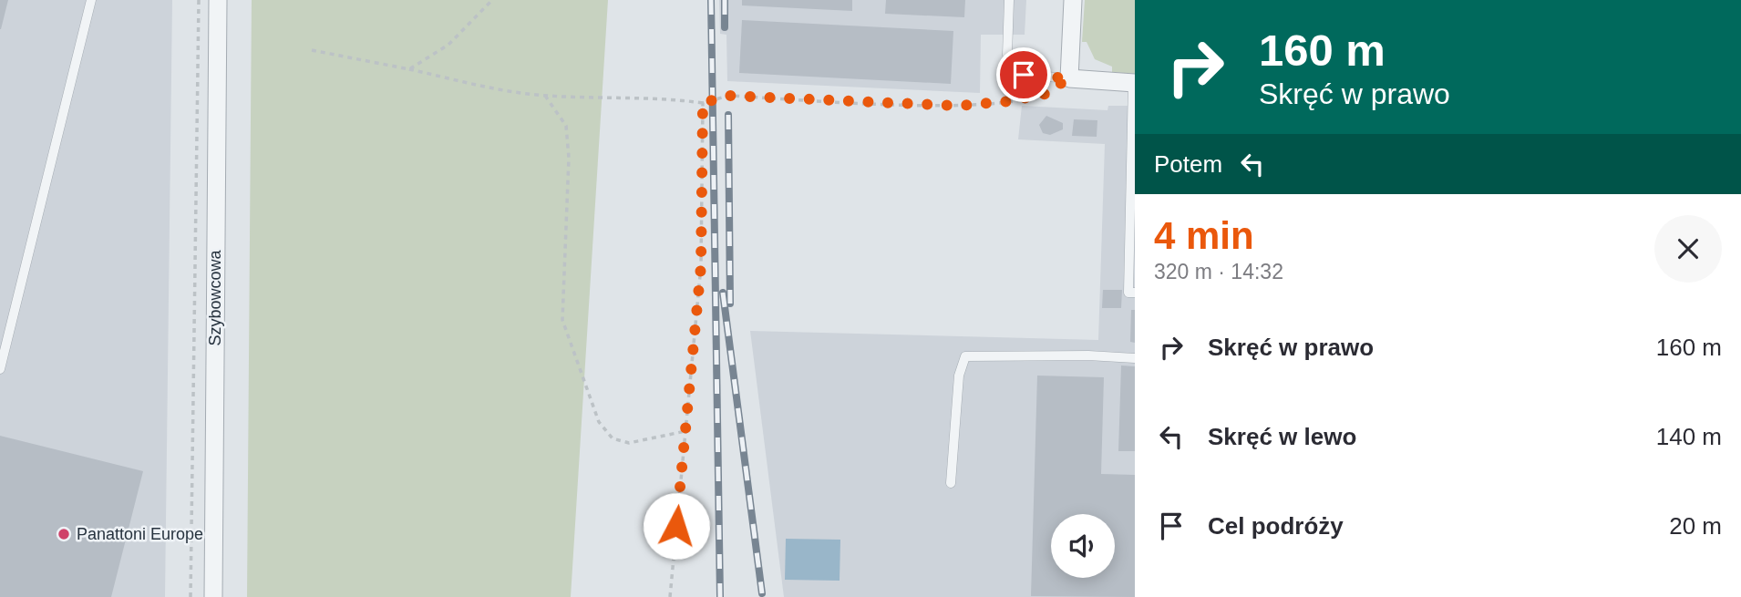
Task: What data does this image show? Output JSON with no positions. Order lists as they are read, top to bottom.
{
  "streets": {
    "street": ["Szybowcowa"]
  },
  "places": ["Panattoni Europe"],
  "page": {
    "turn": ["160 m", "Skręć w prawo"],
    "then": "Potem",
    "heading": ["4 min", "320 m · 14:32"],
    "list": [
      {
        "name": "Skręć w prawo",
        "value": "160 m"
      },
      {
        "name": "Skręć w lewo",
        "value": "140 m"
      },
      {
        "name": "Cel podróży",
        "value": "20 m"
      }
    ]
  }
}
